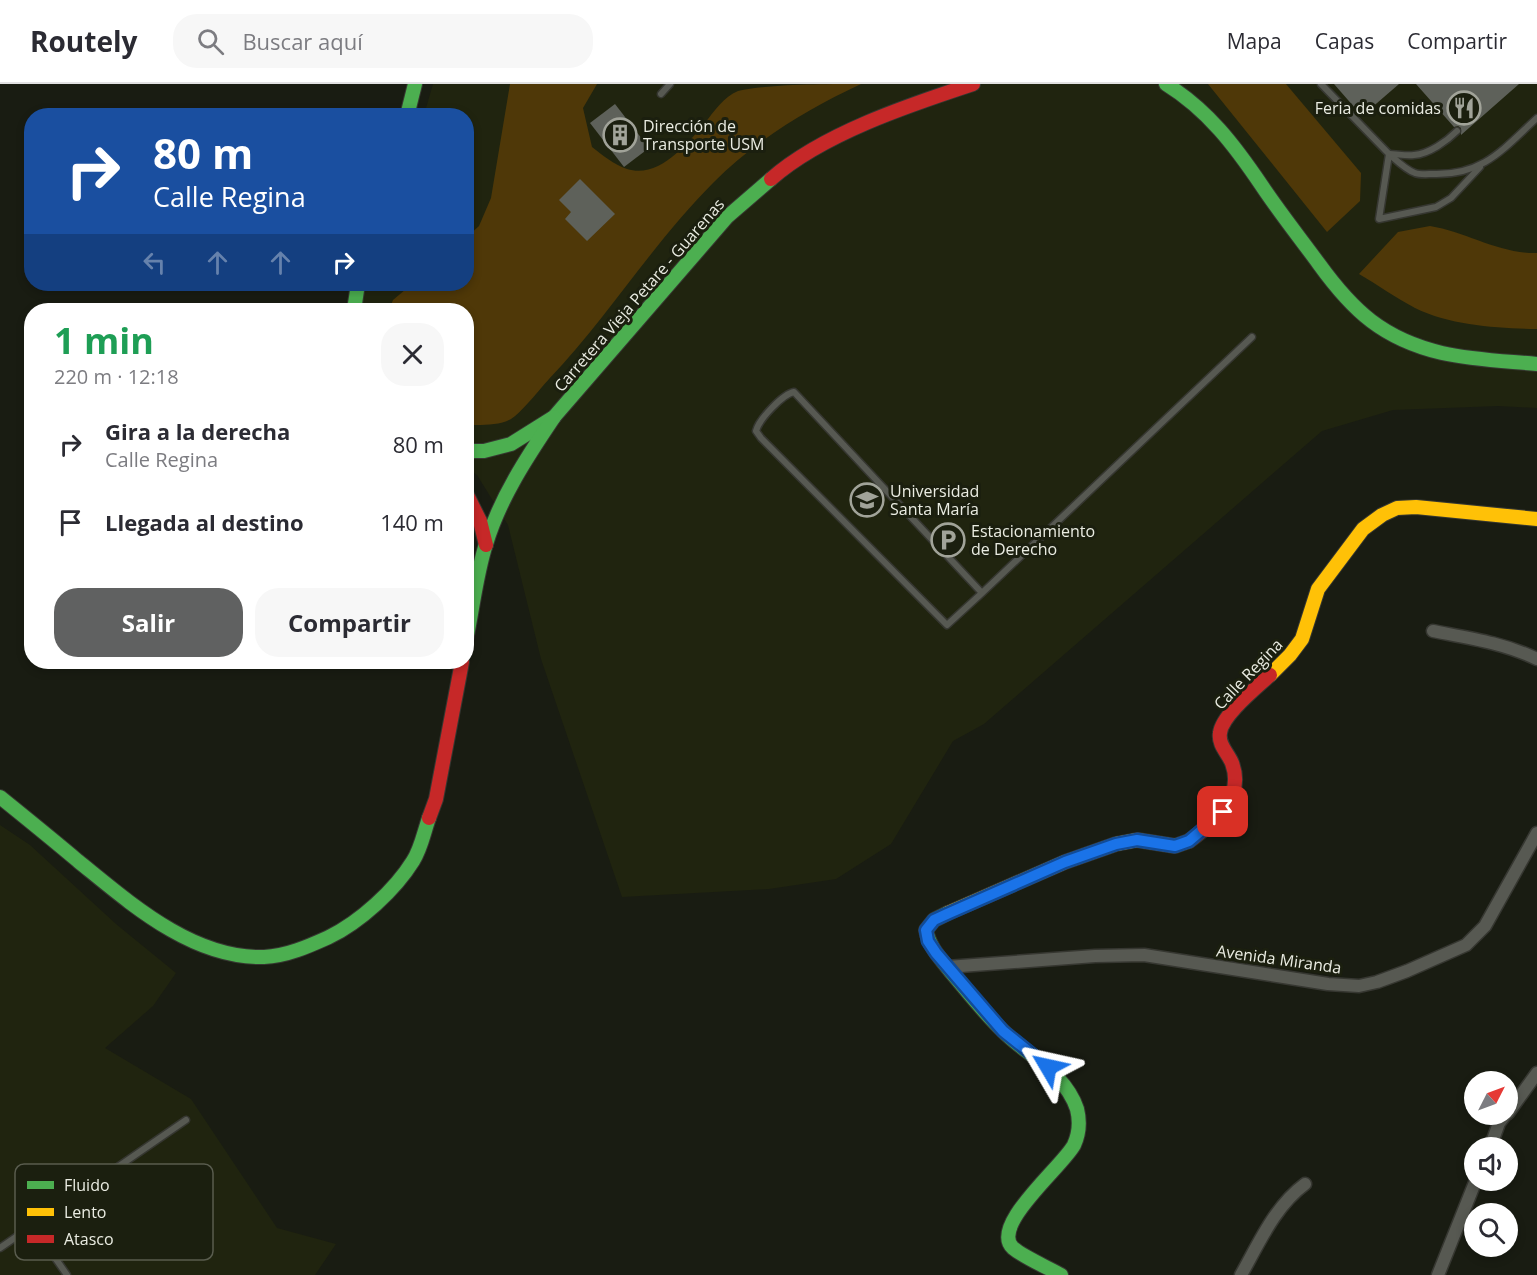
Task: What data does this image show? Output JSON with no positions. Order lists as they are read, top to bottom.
{
  "streets": {
    "main road": ["Carretera Vieja Petare - Guarenas", "Calle Regina"],
    "street": ["Avenida Miranda"]
  },
  "crossings": [
    ["Calle Regina", "Avenida Miranda"]
  ],
  "places": {
    "restaurant": ["Feria de comidas"],
    "building": ["Dirección de Transporte USM"],
    "school or university": ["Universidad Santa María"],
    "parking": ["Estacionamiento de Derecho"]
  },
  "legend": ["Fluido", "Lento", "Atasco"],
  "north": "top right",
  "page": {
    "header": "Routely",
    "search": "Buscar aquí",
    "nav": ["Mapa", "Capas", "Compartir"],
    "turn": ["80 m", "Calle Regina"],
    "heading": ["1 min", "220 m · 12:18"],
    "list": [
      {
        "name": "Gira a la derecha",
        "note": "Calle Regina",
        "value": "80 m"
      },
      {
        "name": "Llegada al destino",
        "value": "140 m"
      }
    ],
    "buttons": ["Salir", "Compartir"]
  }
}
